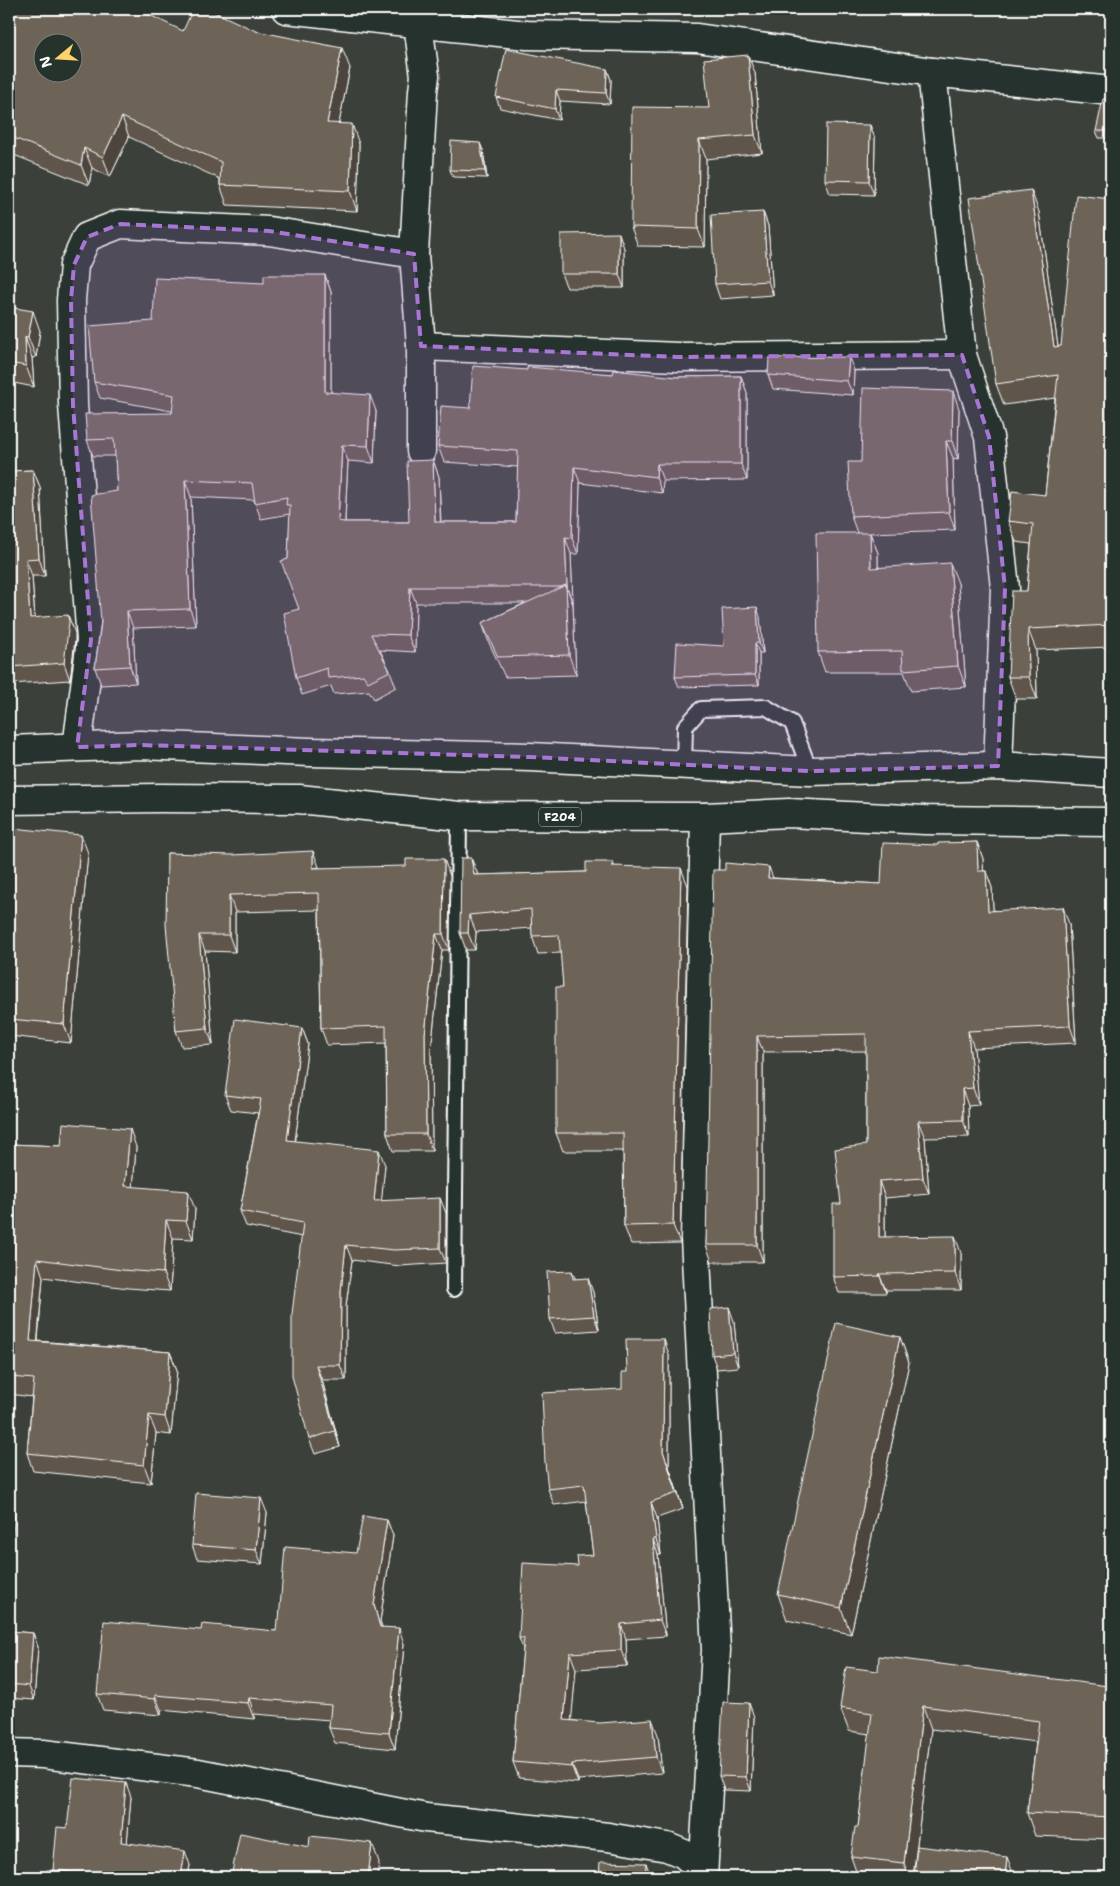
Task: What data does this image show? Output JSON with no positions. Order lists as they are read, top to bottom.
{
  "streets": {
    "street": ["F204"]
  },
  "north": "left"
}
